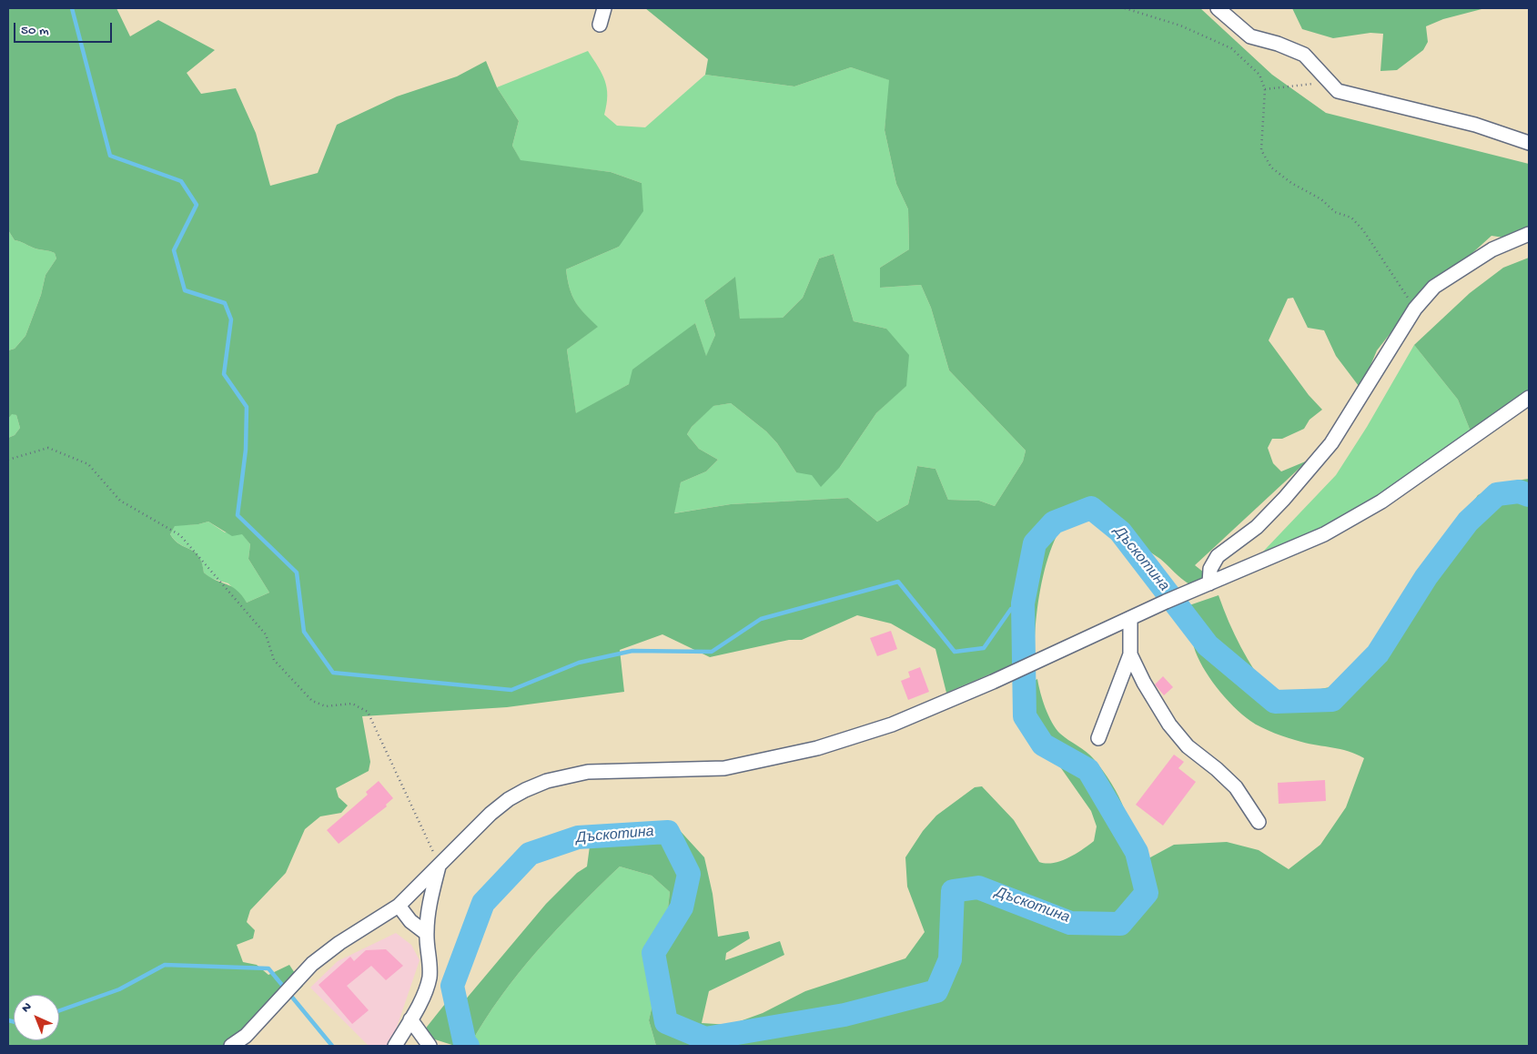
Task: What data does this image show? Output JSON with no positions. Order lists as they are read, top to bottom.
{
  "water": ["Дъскотина"],
  "scale_bar": "50 m",
  "north": "top left"
}
